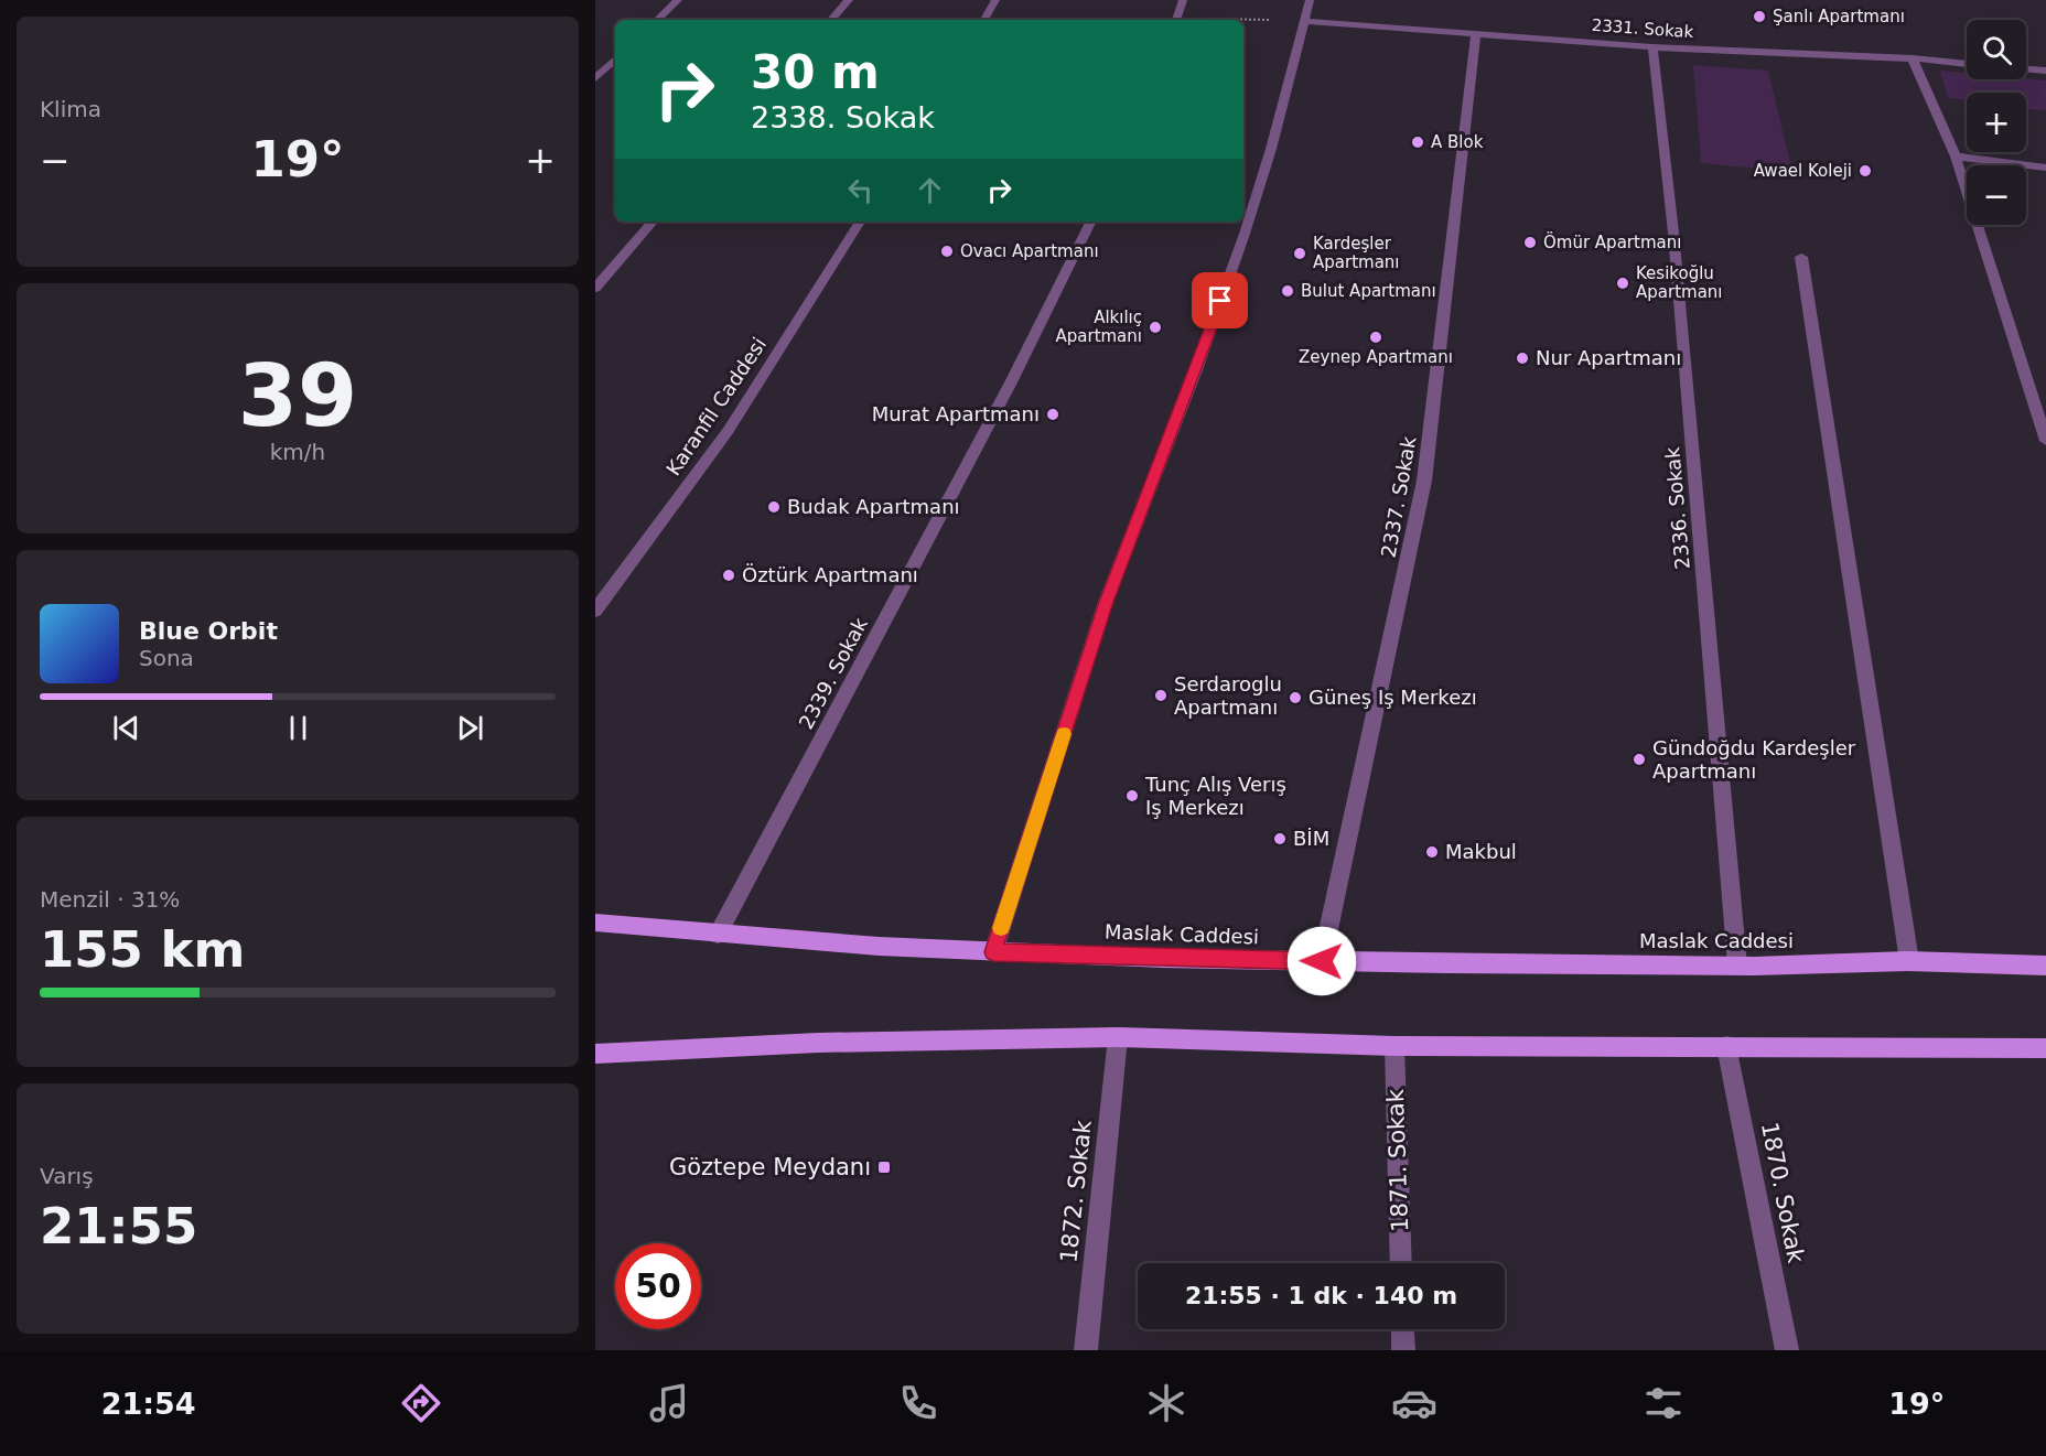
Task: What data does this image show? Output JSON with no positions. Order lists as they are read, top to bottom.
{
  "streets": {
    "main road": ["Maslak Caddesi"],
    "street": [
      "2331. Sokak",
      "Karanfil Caddesi",
      "2337. Sokak",
      "2336. Sokak",
      "2339. Sokak",
      "1871. Sokak",
      "1872. Sokak",
      "1870. Sokak"
    ]
  },
  "crossings": [
    ["2331. Sokak", "2337. Sokak"],
    ["2331. Sokak", "2336. Sokak"],
    ["2337. Sokak", "Maslak Caddesi"],
    ["2336. Sokak", "Maslak Caddesi"],
    ["2339. Sokak", "Maslak Caddesi"]
  ],
  "places": {
    "other": [
      "Şanlı Apartmanı",
      "A Blok",
      "Awael Koleji",
      "Ömür Apartmanı",
      "Ovacı Apartmanı",
      "Kardeşler Apartmanı",
      "Kesikoğlu Apartmanı",
      "Bulut Apartmanı",
      "Alkılıç Apartmanı",
      "Zeynep Apartmanı",
      "Nur Apartmanı",
      "Murat Apartmanı",
      "Budak Apartmanı",
      "Öztürk Apartmanı",
      "Serdaroglu Apartmanı",
      "Güneş Iş Merkezı",
      "Gündoğdu Kardeşler Apartmanı",
      "Tunç Alış Verış Iş Merkezı",
      "BİM",
      "Makbul"
    ],
    "transit": ["Göztepe Meydanı"]
  },
  "page": {
    "tile": [
      "Klima",
      ["39", "km/h"],
      ["Menzil · 31%", "155 km"],
      ["Varış", "21:55"]
    ],
    "map_buttons": ["+", "−"],
    "turn": ["30 m", "2338. Sokak"],
    "heat": ["−", "19°", "+"],
    "song": ["Blue Orbit", "Sona"],
    "limit": "50",
    "trip": "21:55 · 1 dk · 140 m",
    "tabs": ["21:54", "19°"]
  }
}
